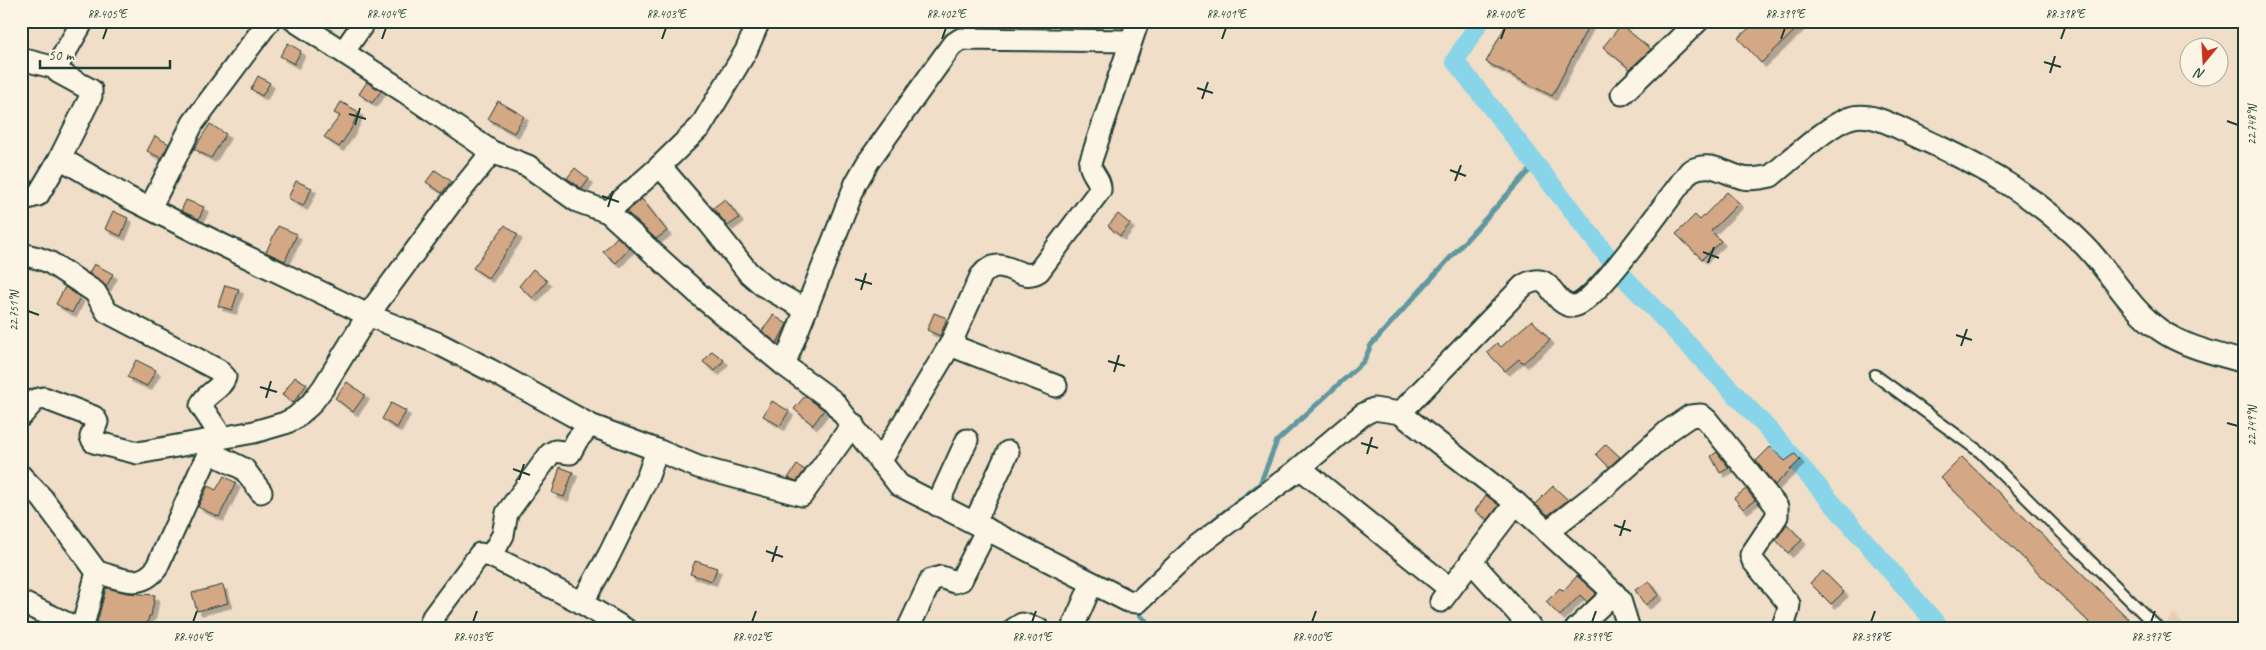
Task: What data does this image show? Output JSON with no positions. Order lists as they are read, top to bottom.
{
  "scale_bar": "50 m",
  "north": "bottom",
  "coordinates": [
    "88.405°E",
    "88.404°E",
    "88.403°E",
    "88.402°E",
    "88.401°E",
    "88.400°E",
    "88.399°E",
    "88.398°E",
    "22.748°N",
    "22.751°N",
    "22.749°N",
    "88.397°E"
  ]
}
